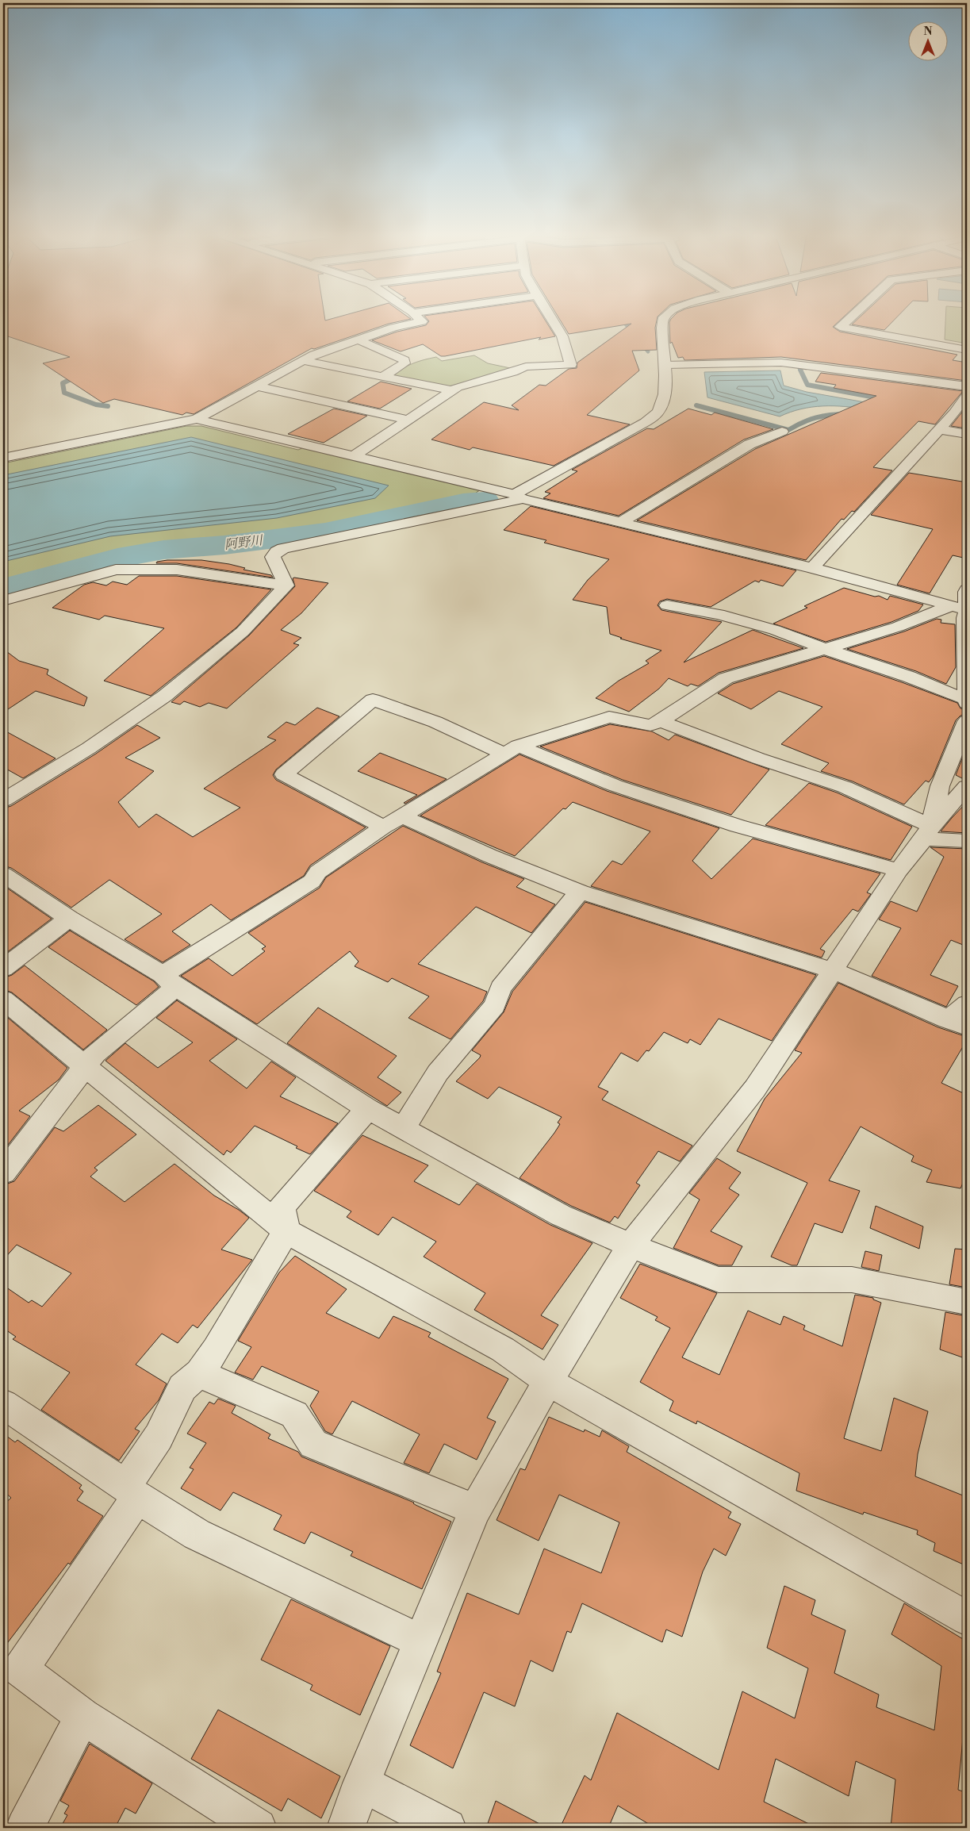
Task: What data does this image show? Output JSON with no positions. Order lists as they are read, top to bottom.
{
  "water": ["阿野川"],
  "north": "top"
}
